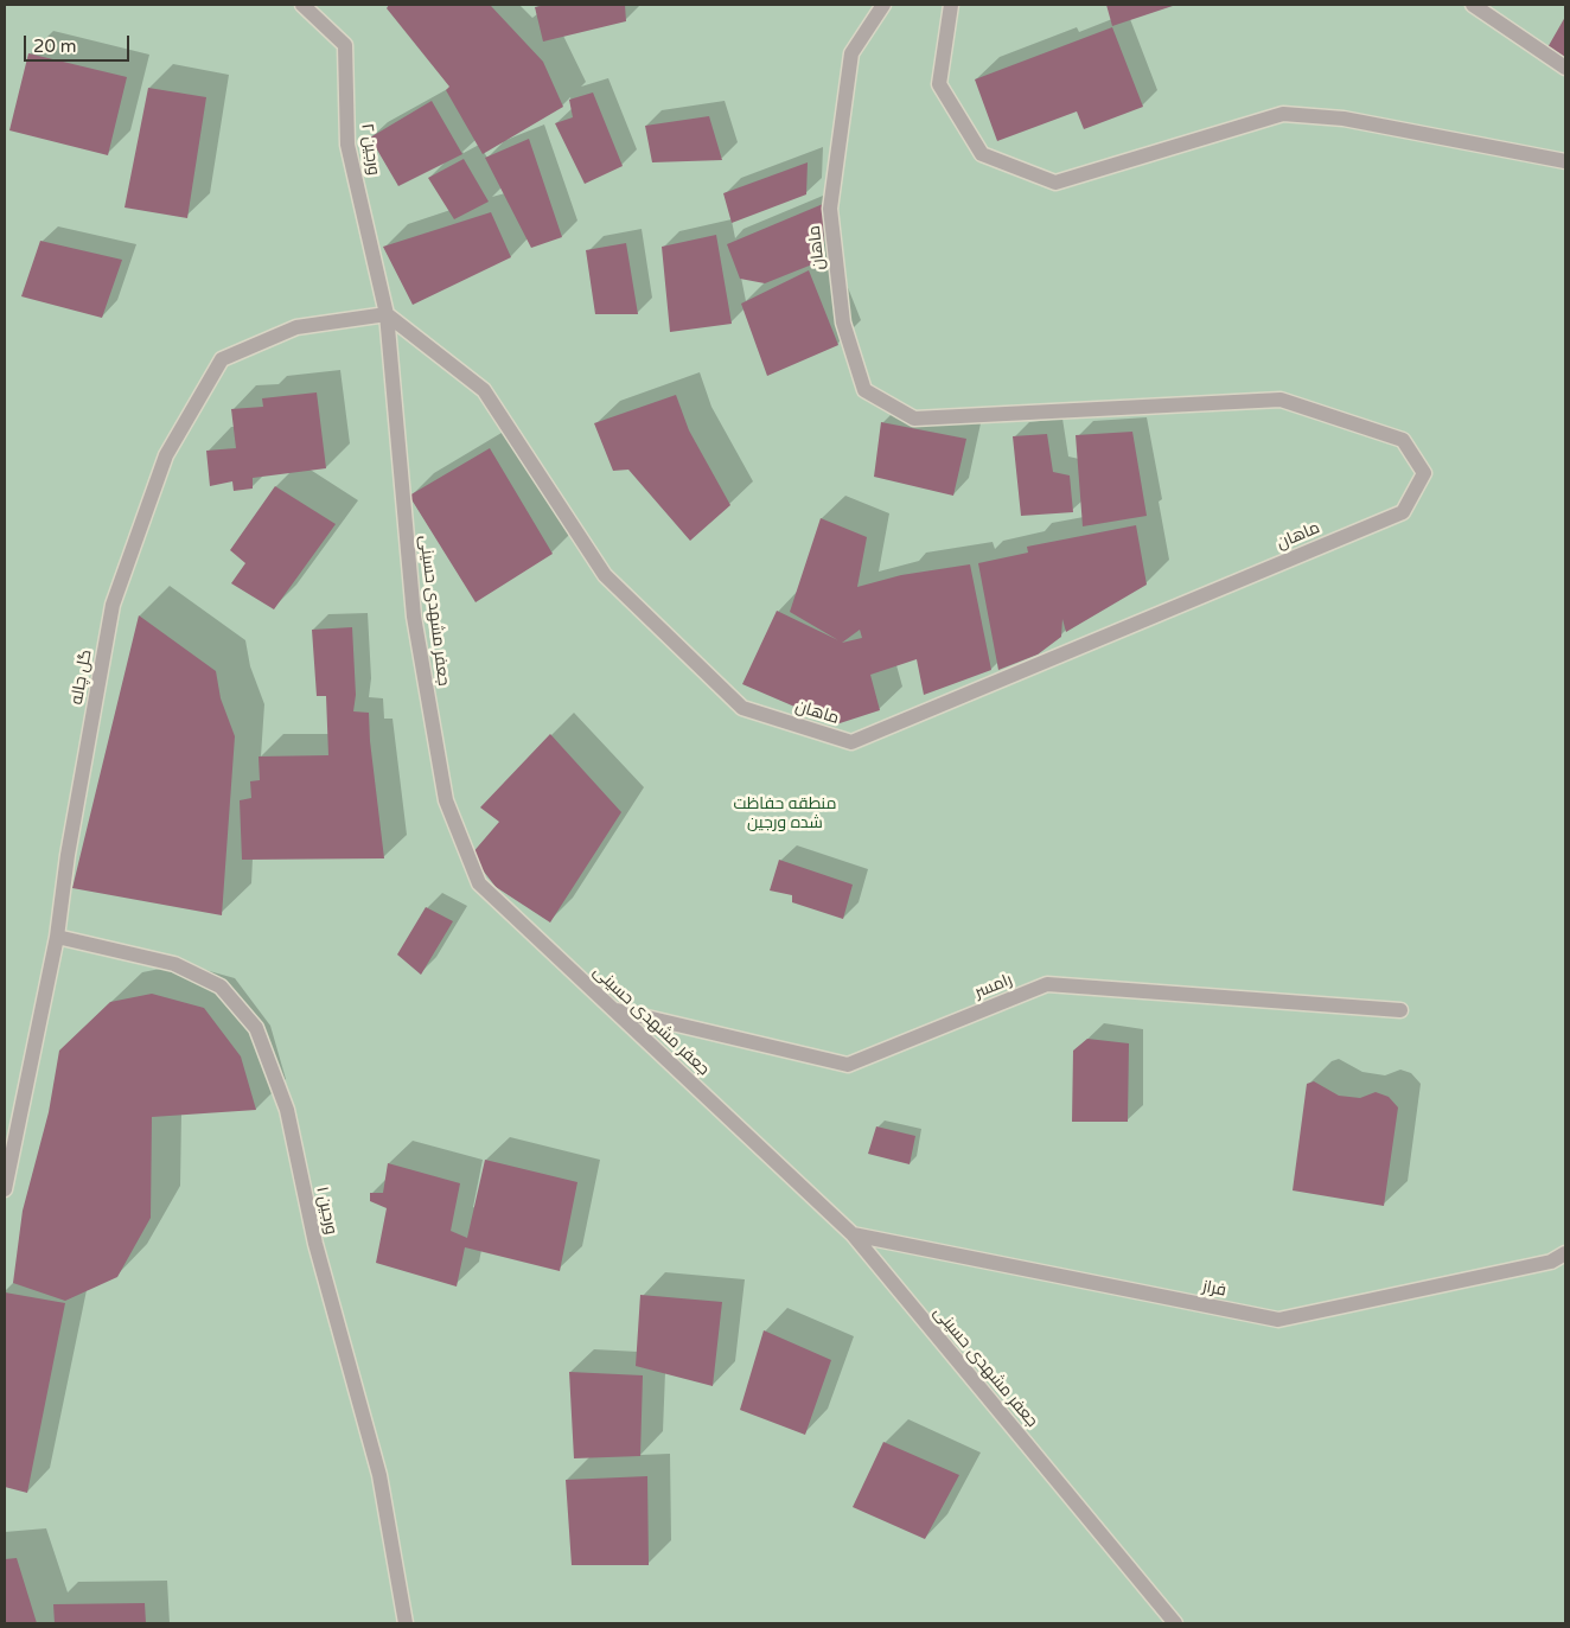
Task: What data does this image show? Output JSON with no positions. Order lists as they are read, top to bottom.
{
  "streets": {
    "street": [
      "ورجین ۲",
      "ماهان",
      "جعفر مشهدی حسینی",
      "گل چاله",
      "رامسر",
      "ورجین ۱",
      "فراز"
    ]
  },
  "crossings": [
    ["ورجین ۲", "ماهان"],
    ["ورجین ۲", "جعفر مشهدی حسینی"],
    ["ورجین ۲", "گل چاله"],
    ["ماهان", "جعفر مشهدی حسینی"],
    ["ماهان", "گل چاله"],
    ["جعفر مشهدی حسینی", "گل چاله"],
    ["جعفر مشهدی حسینی", "رامسر"],
    ["جعفر مشهدی حسینی", "فراز"],
    ["گل چاله", "ورجین ۱"]
  ],
  "parks": ["منطقه حفاظت شده ورجین"],
  "scale_bar": "20 m"
}
